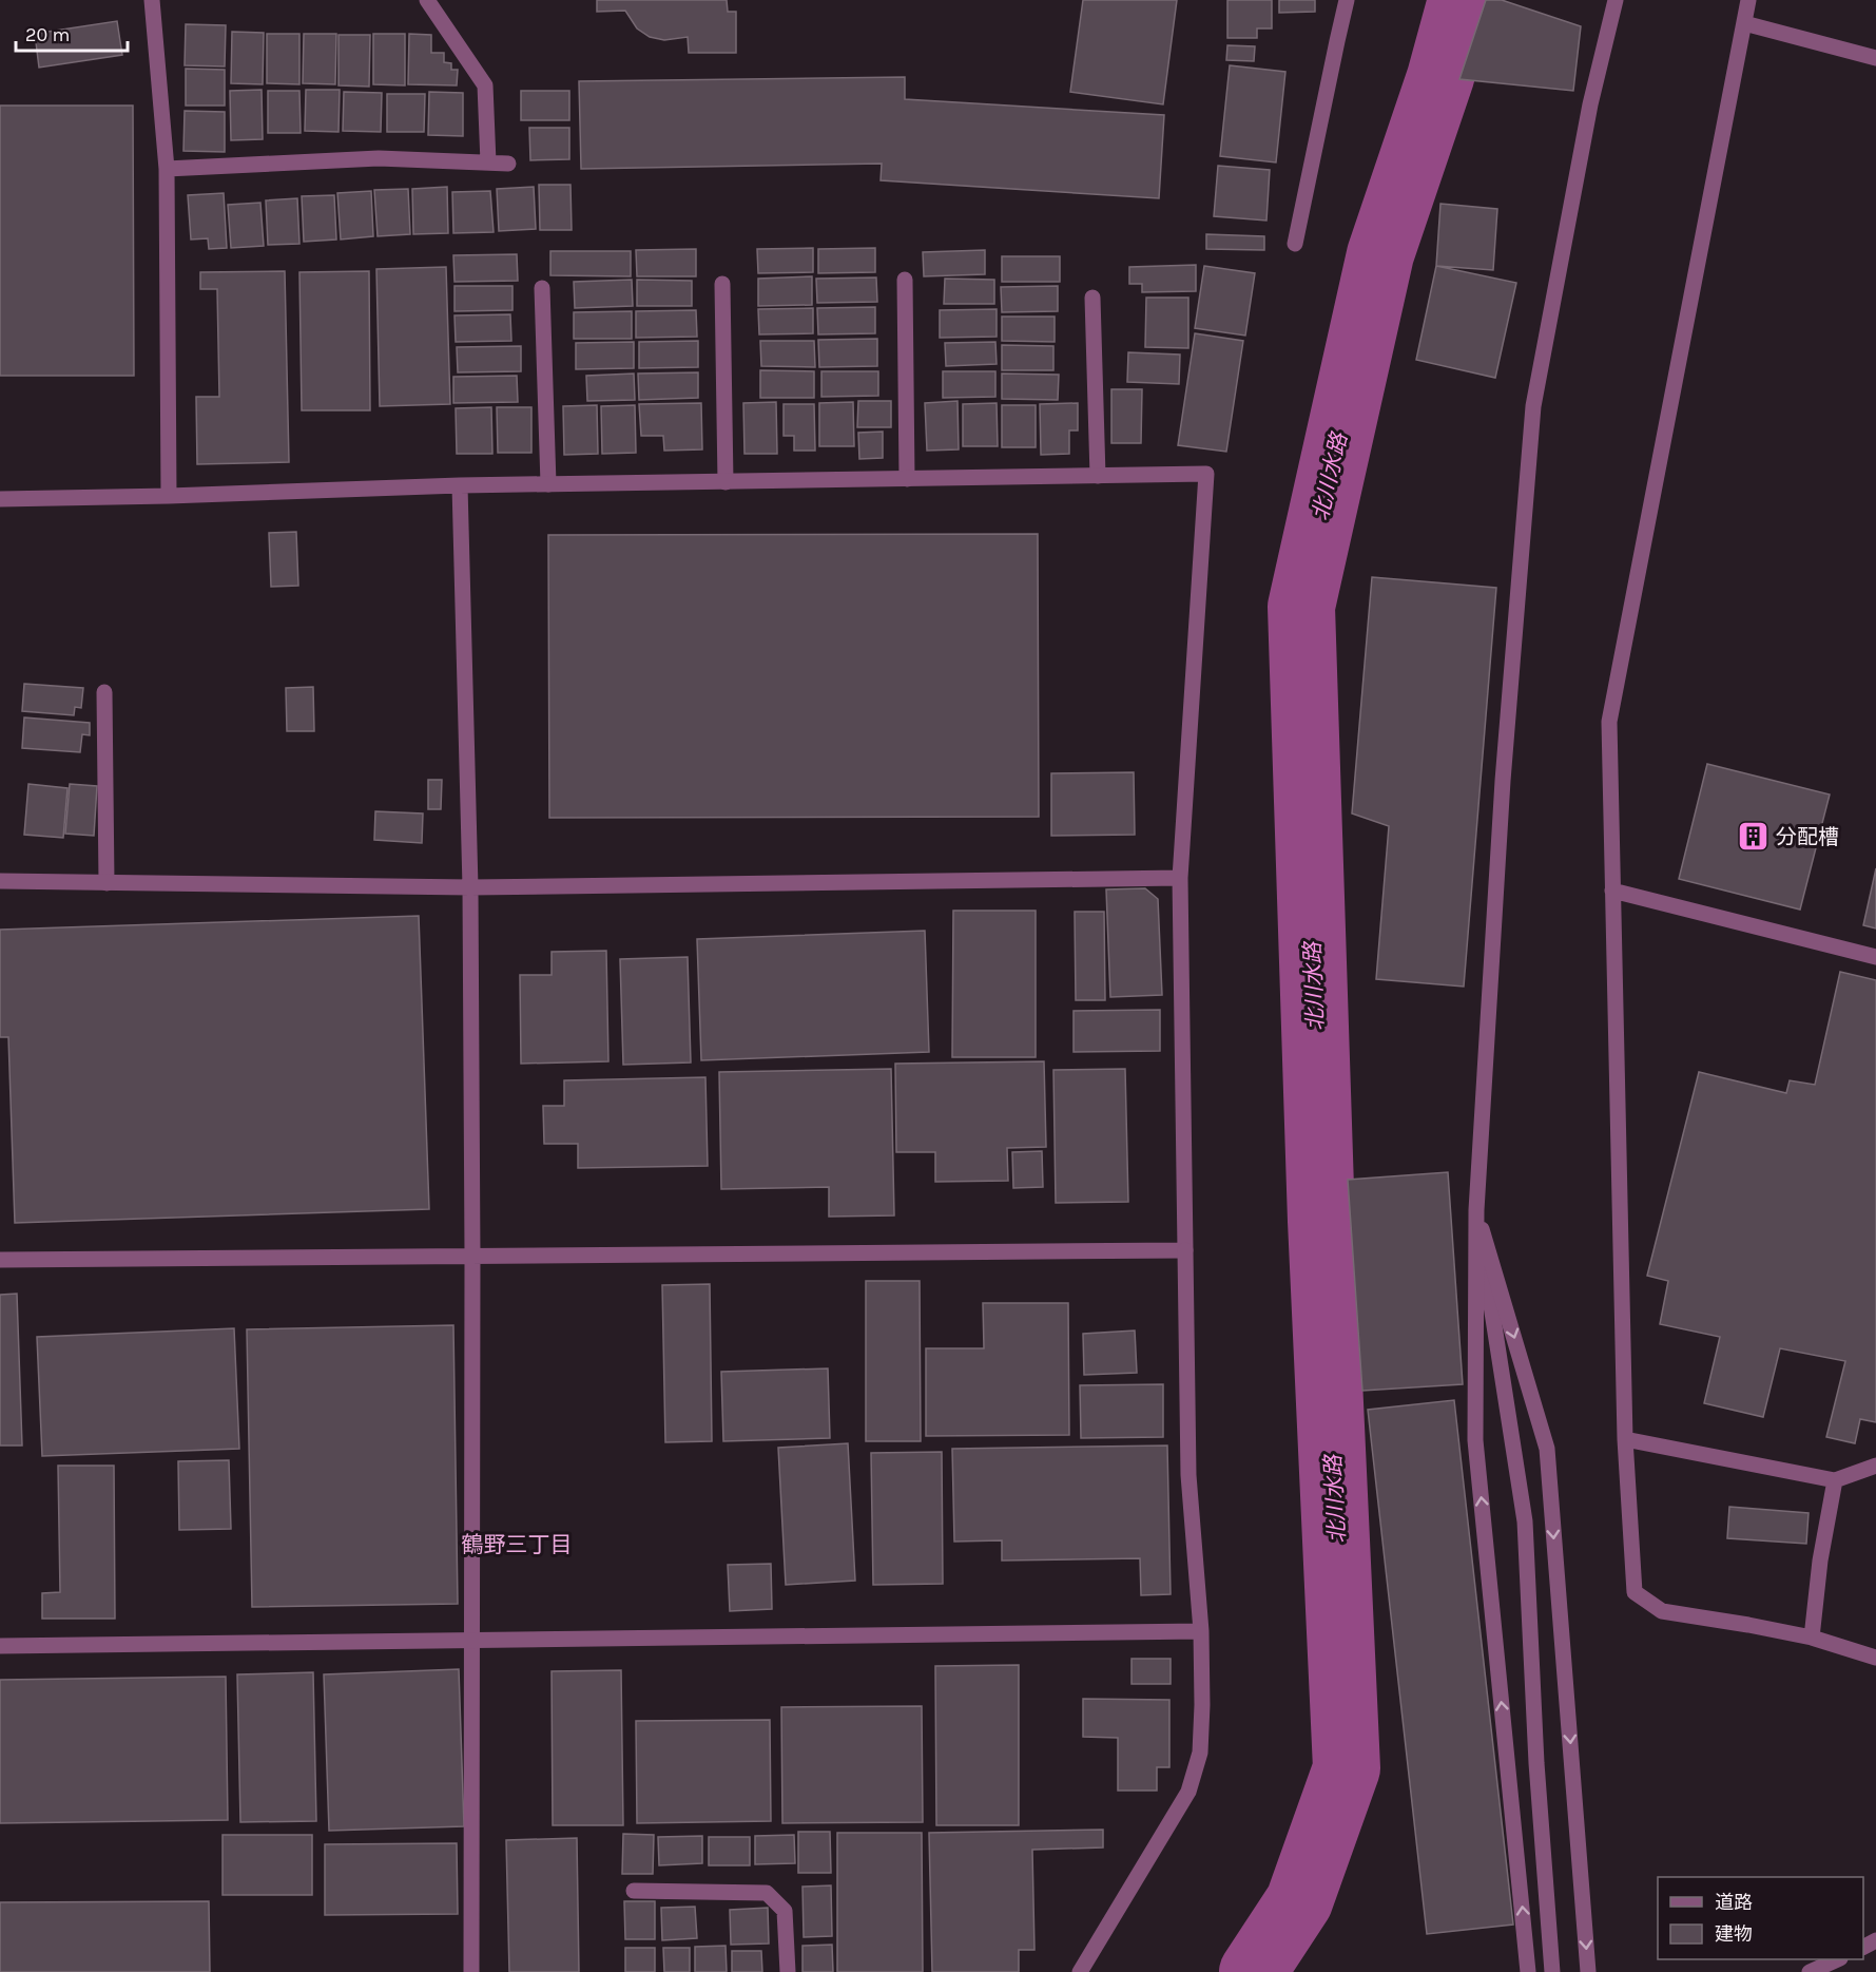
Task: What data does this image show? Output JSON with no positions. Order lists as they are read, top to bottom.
{
  "districts": ["鶴野三丁目"],
  "water": ["北川水路"],
  "places": {
    "building": ["分配槽"]
  },
  "legend": ["道路", "建物"],
  "scale_bar": "20 m"
}
